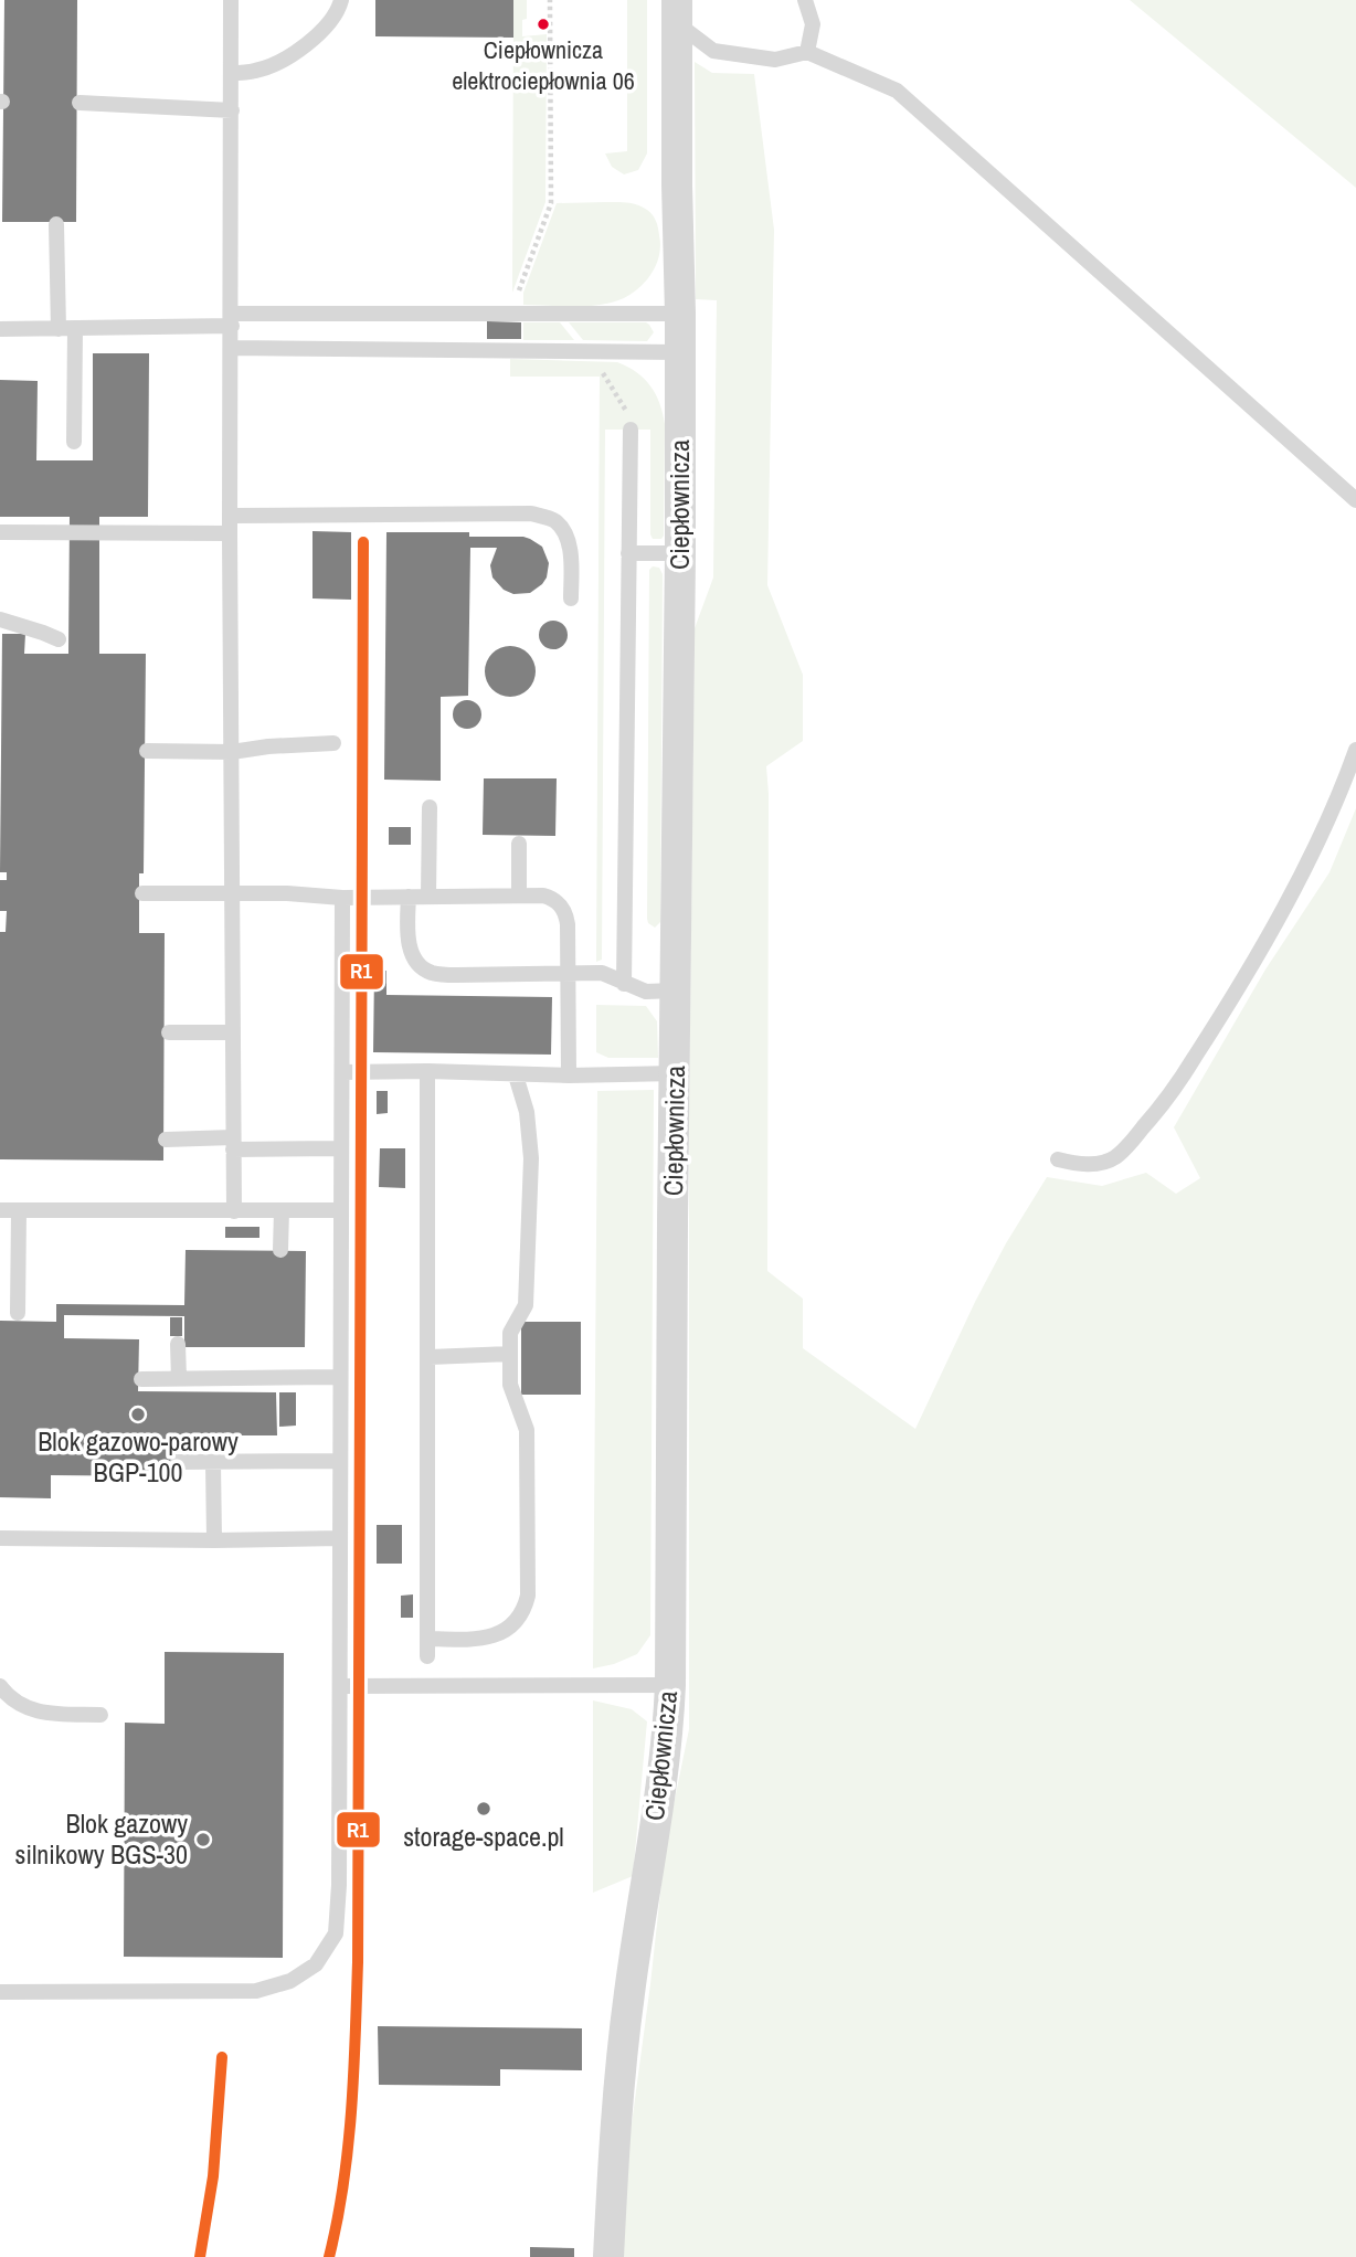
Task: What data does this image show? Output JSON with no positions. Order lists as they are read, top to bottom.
{
  "streets": {
    "street": ["Ciepłownicza"]
  },
  "places": [
    "Ciepłownicza elektrociepłownia 06",
    "Blok gazowo-parowy BGP-100",
    "storage-space.pl",
    "Blok gazowy silnikowy BGS-30"
  ],
  "lines": ["transit line R1"]
}
